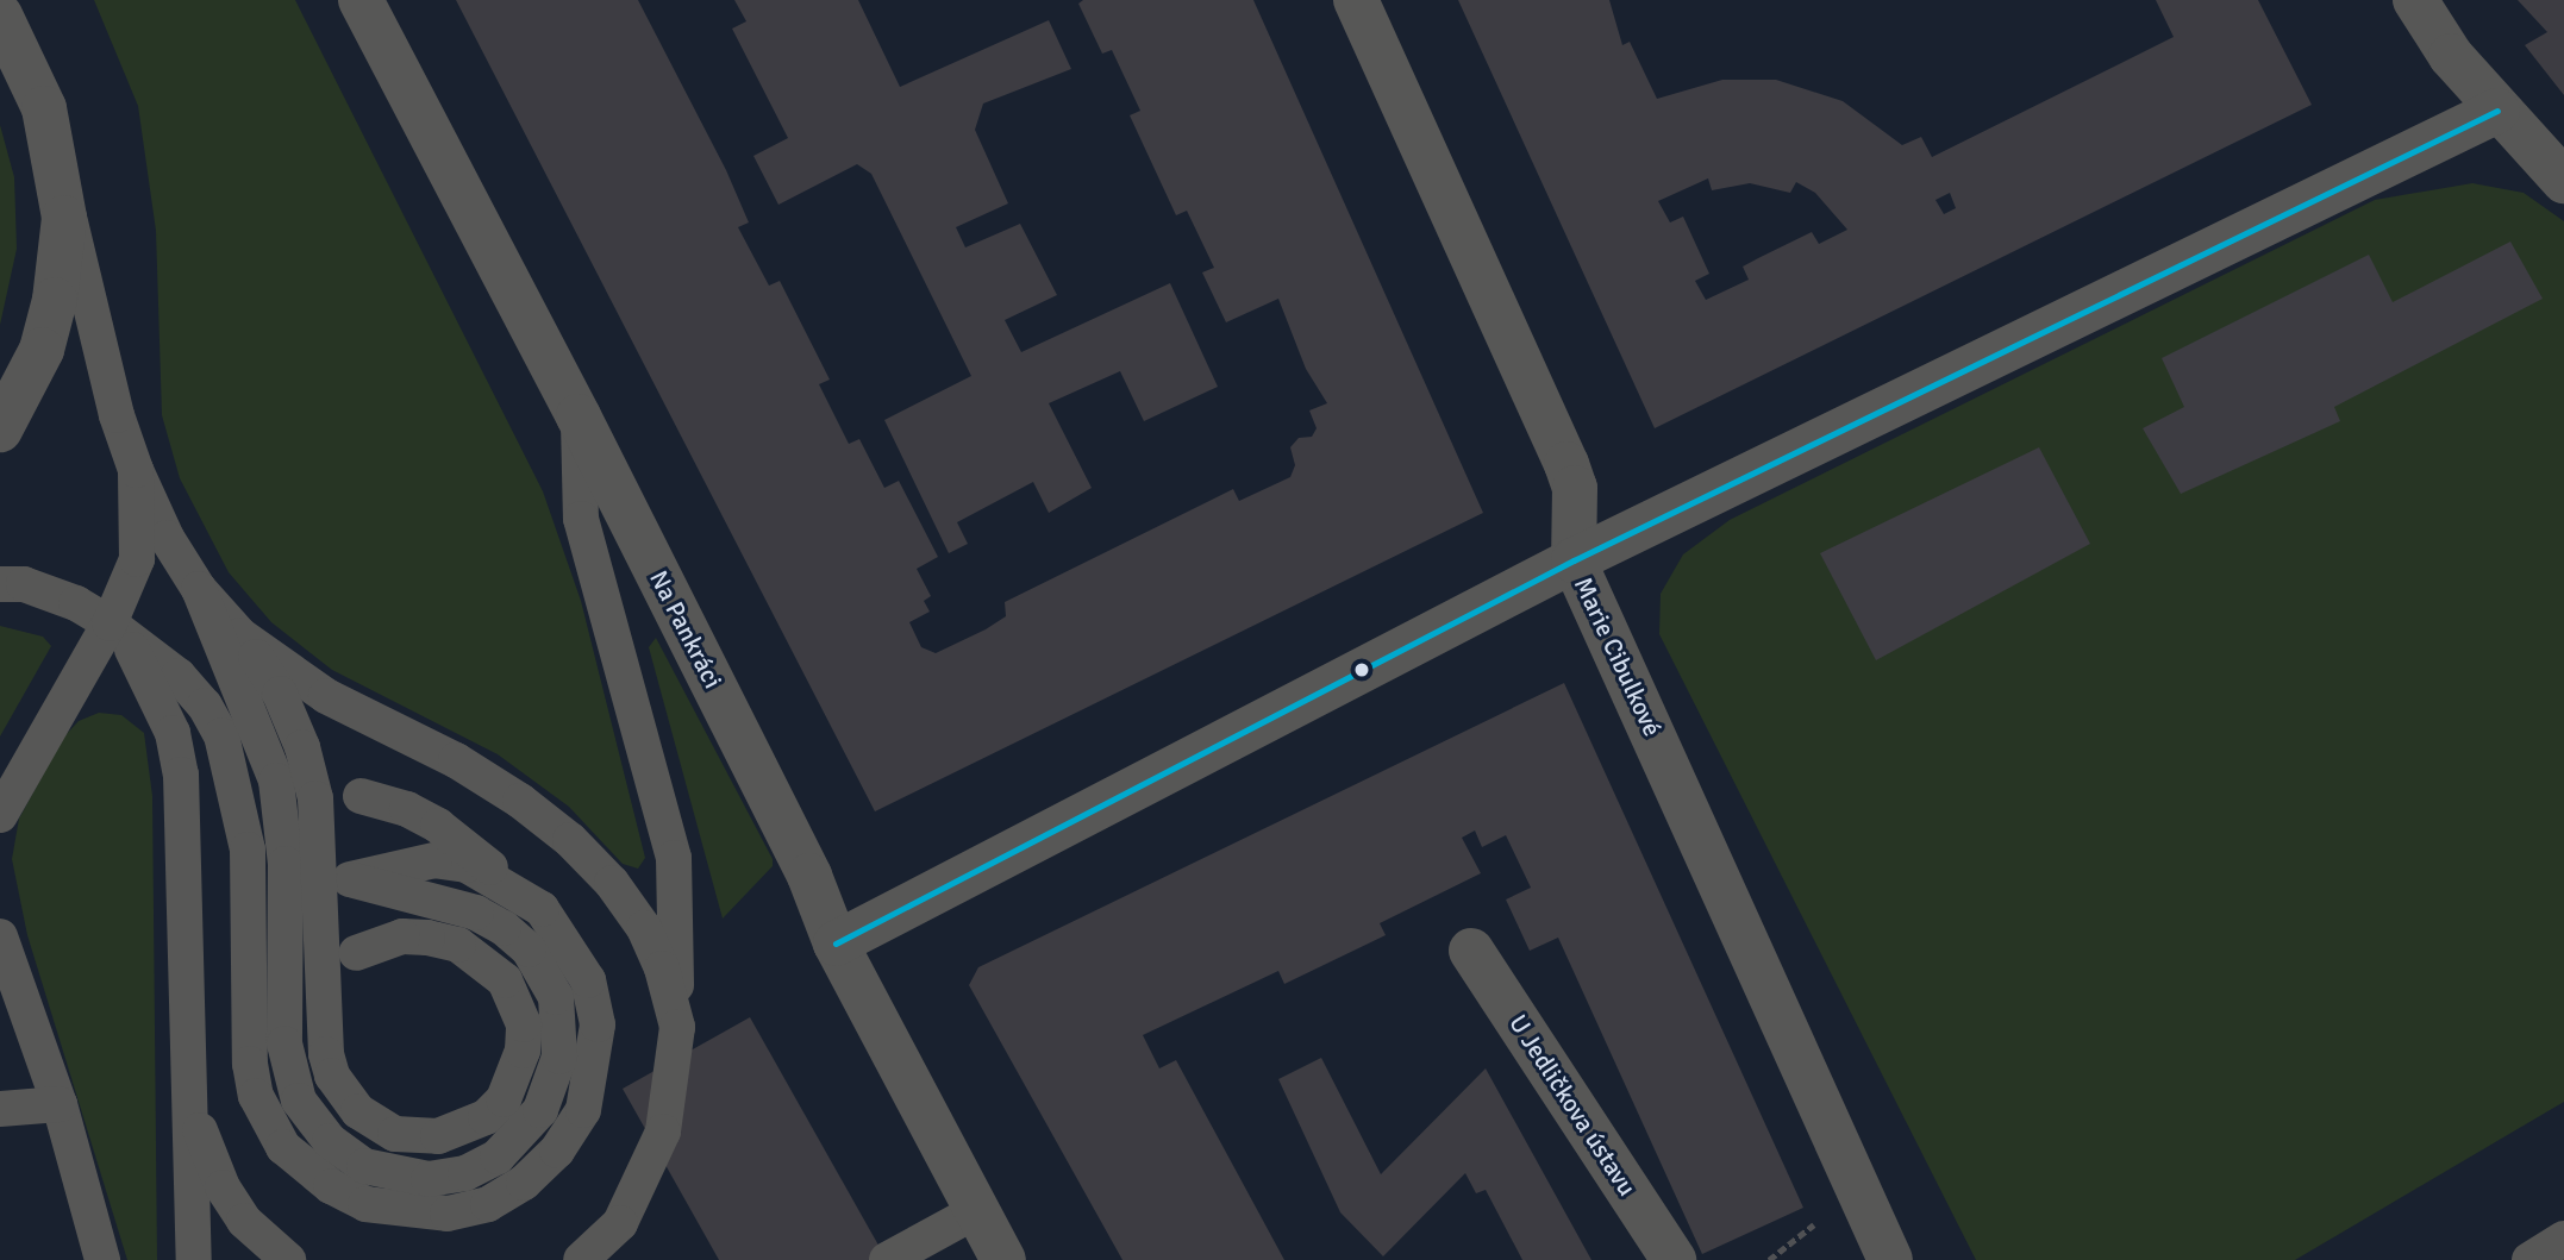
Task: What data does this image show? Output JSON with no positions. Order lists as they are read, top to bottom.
{
  "streets": {
    "street": ["Na Pankráci", "Marie Cibulkové", "U Jedličkova ústavu"]
  }
}
